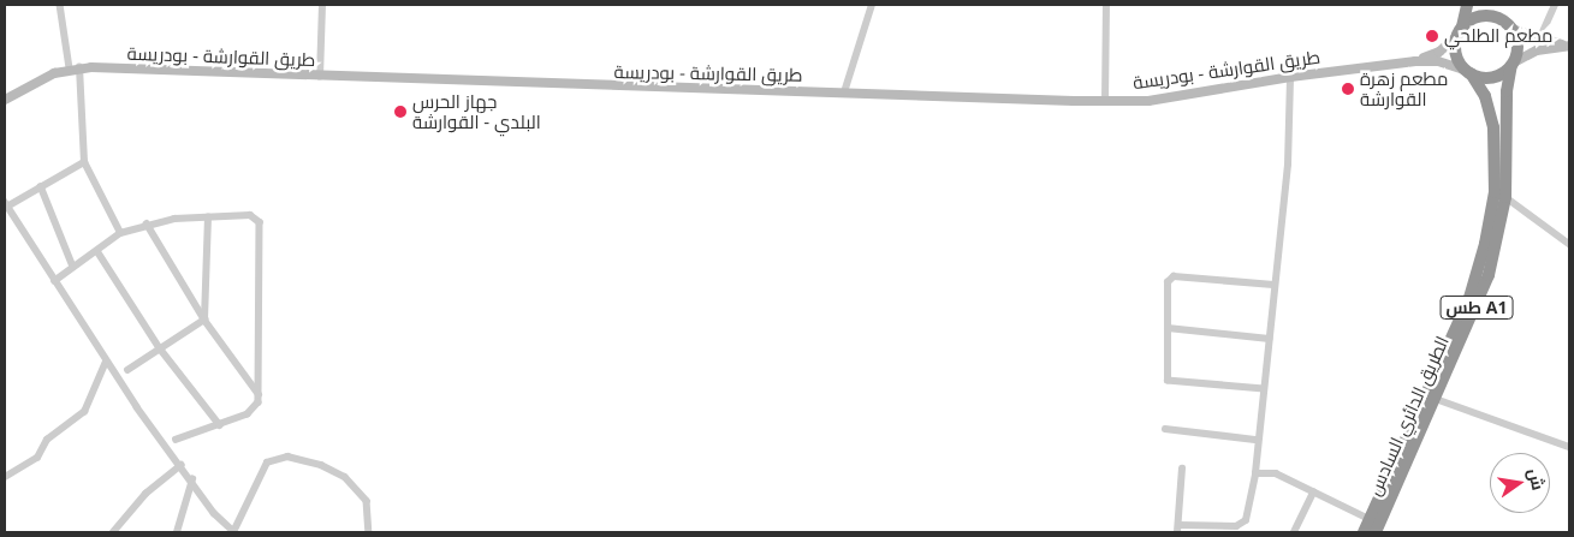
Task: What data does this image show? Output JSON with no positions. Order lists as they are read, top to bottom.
{
  "streets": {
    "highway": ["طس A1", "الطريق الدائري السادس"],
    "main road": ["طريق القوارشة - بودريسة"]
  },
  "places": ["مطعم الطلحي", "مطعم زهرة القوارشة", "جهاز الحرس البلدي - القوارشة"],
  "north": "right"
}
